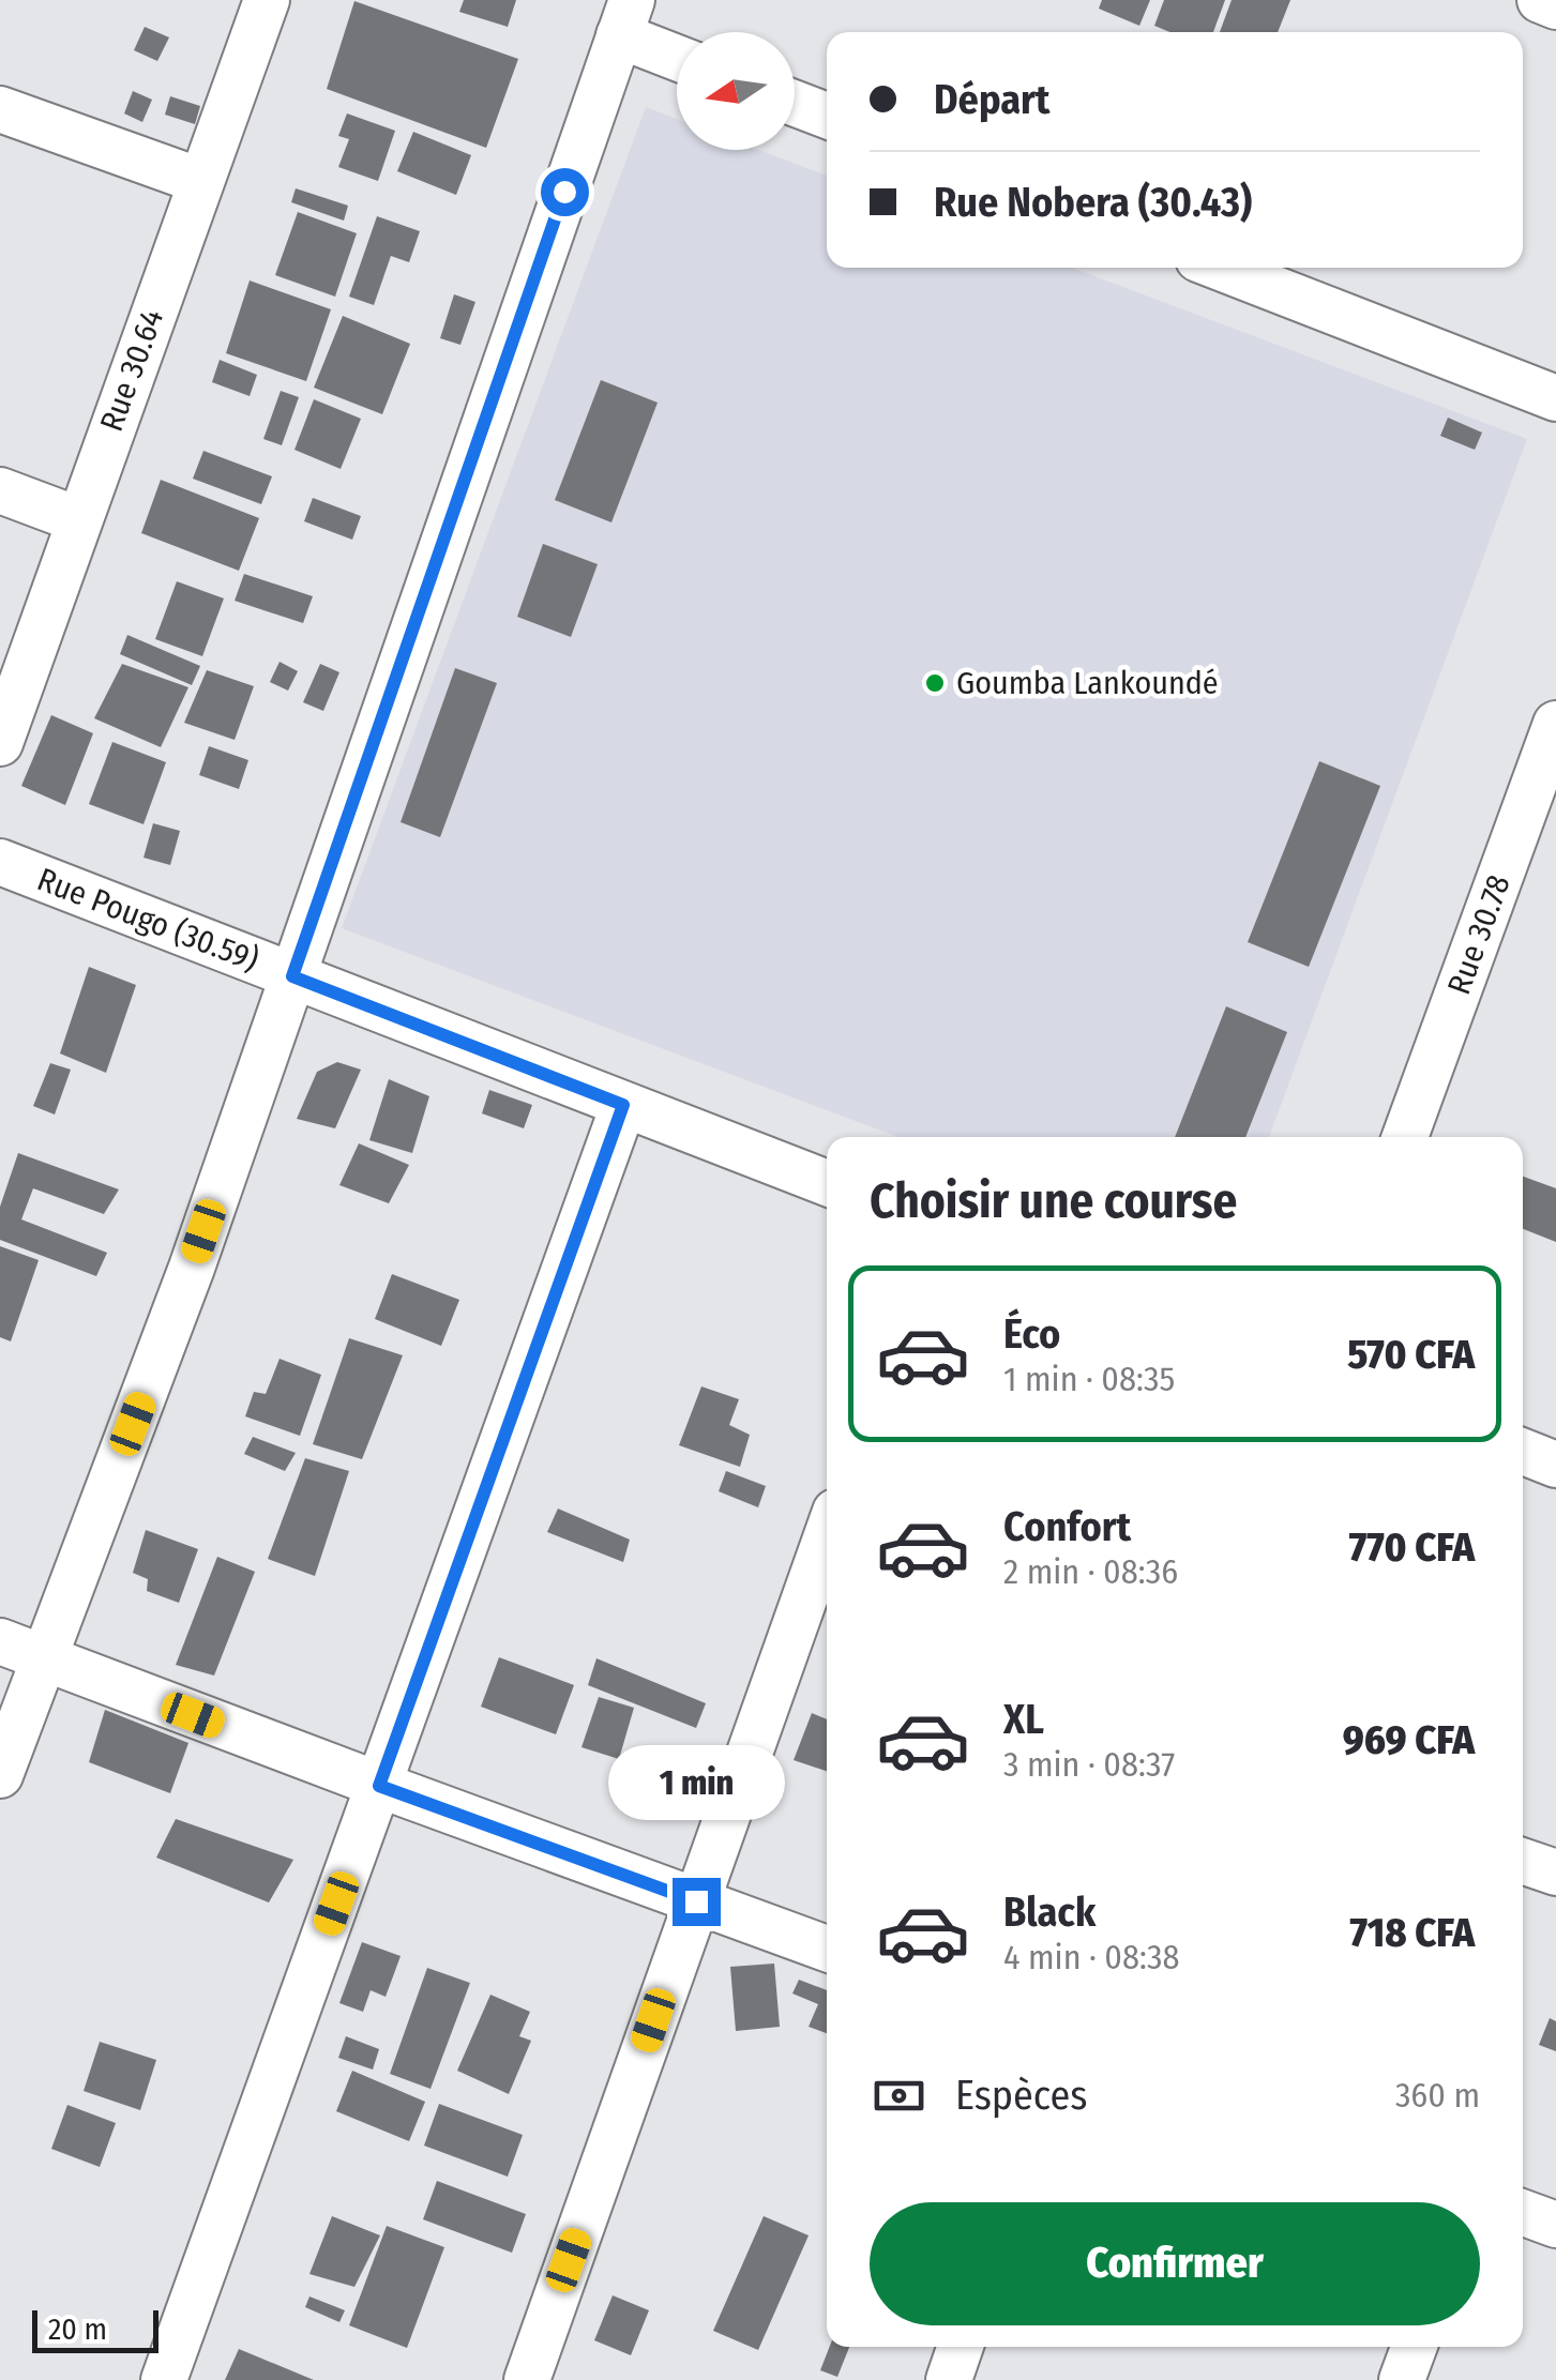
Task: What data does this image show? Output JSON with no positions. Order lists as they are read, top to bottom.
{
  "streets": {
    "street": ["Rue 30.64", "Rue Pougo (30.59)", "Rue 30.78"]
  },
  "places": ["Goumba Lankoundé"],
  "scale_bar": "20 m",
  "north": "left",
  "page": {
    "banner": ["Départ", "Rue Nobera (30.43)"],
    "heading": "Choisir une course",
    "list": [
      {
        "name": "Éco",
        "note": "1 min · 08:35",
        "value": "570 CFA"
      },
      {
        "name": "Confort",
        "note": "2 min · 08:36",
        "value": "770 CFA"
      },
      {
        "name": "XL",
        "note": "3 min · 08:37",
        "value": "969 CFA"
      },
      {
        "name": "Black",
        "note": "4 min · 08:38",
        "value": "718 CFA"
      }
    ],
    "bubble": "1 min",
    "pay": ["Espèces", "360 m"],
    "buttons": "Confirmer",
    "scale": "20 m"
  }
}
